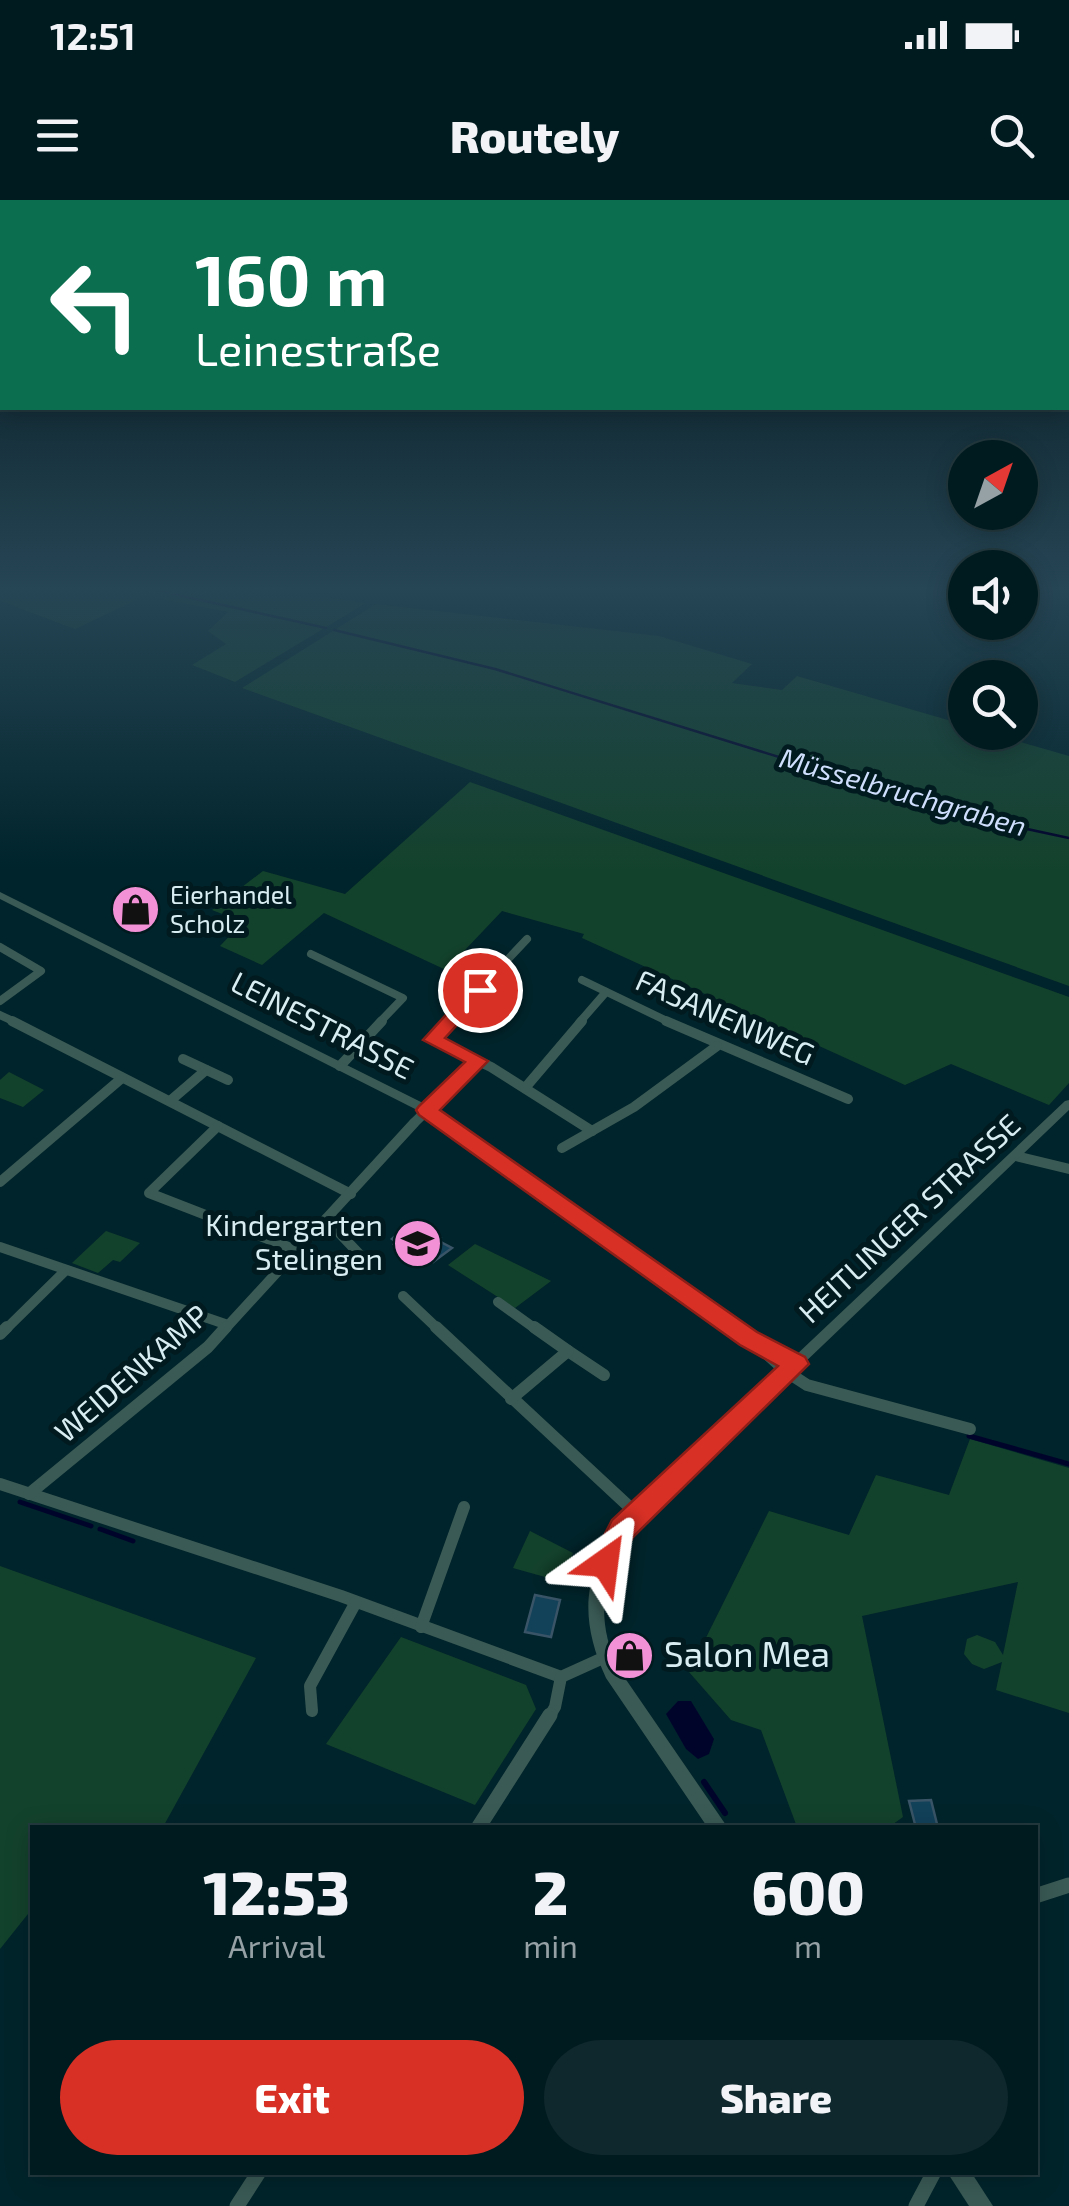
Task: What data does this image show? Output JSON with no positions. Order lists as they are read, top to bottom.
{
  "streets": {
    "street": [
      "FASANENWEG",
      "LEINESTRASSE",
      "HEITLINGER STRASSE",
      "WEIDENKAMP"
    ]
  },
  "crossings": [
    ["LEINESTRASSE", "HEITLINGER STRASSE"],
    ["LEINESTRASSE", "WEIDENKAMP"]
  ],
  "water": ["Müsselbruchgraben"],
  "places": {
    "shop": ["Eierhandel Scholz", "Salon Mea"],
    "school or university": ["Kindergarten Stelingen"]
  },
  "north": "top right",
  "page": {
    "status": "12:51",
    "header": "Routely",
    "turn": ["160 m", "Leinestraße"],
    "eta": [
      "12:53",
      "Arrival",
      "2",
      "min",
      "600",
      "m"
    ],
    "buttons": ["Exit", "Share"]
  }
}
